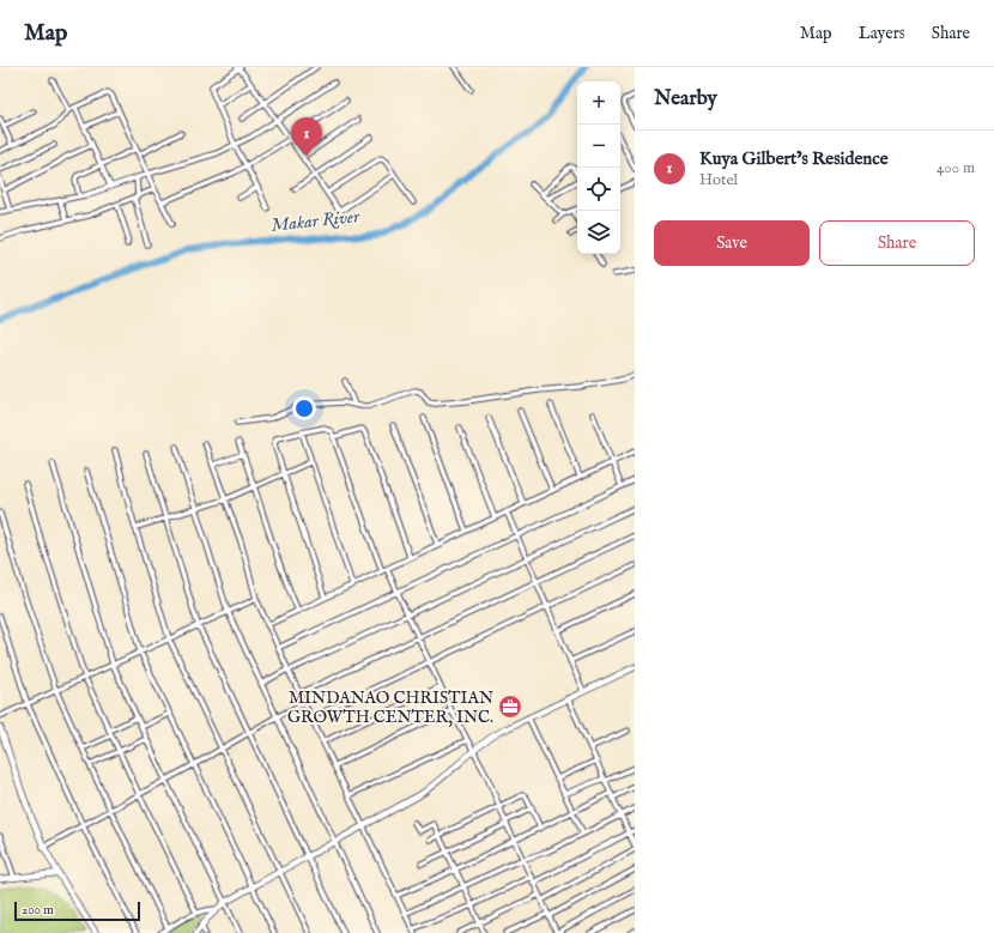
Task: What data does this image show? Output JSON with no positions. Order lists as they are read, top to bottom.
{
  "water": ["Makar River"],
  "places": {
    "office": ["MINDANAO CHRISTIAN GROWTH CENTER, INC."]
  },
  "scale_bar": "200 m",
  "page": {
    "header": "Map",
    "nav": ["Map", "Layers", "Share"],
    "heading": "Nearby",
    "map_buttons": ["+", "−"],
    "pins": "1",
    "list": [
      {
        "mark": "1",
        "name": "Kuya Gilbert’s Residence",
        "note": "Hotel",
        "value": "400 m"
      }
    ],
    "buttons": ["Save", "Share"],
    "scale": "200 m"
  }
}
